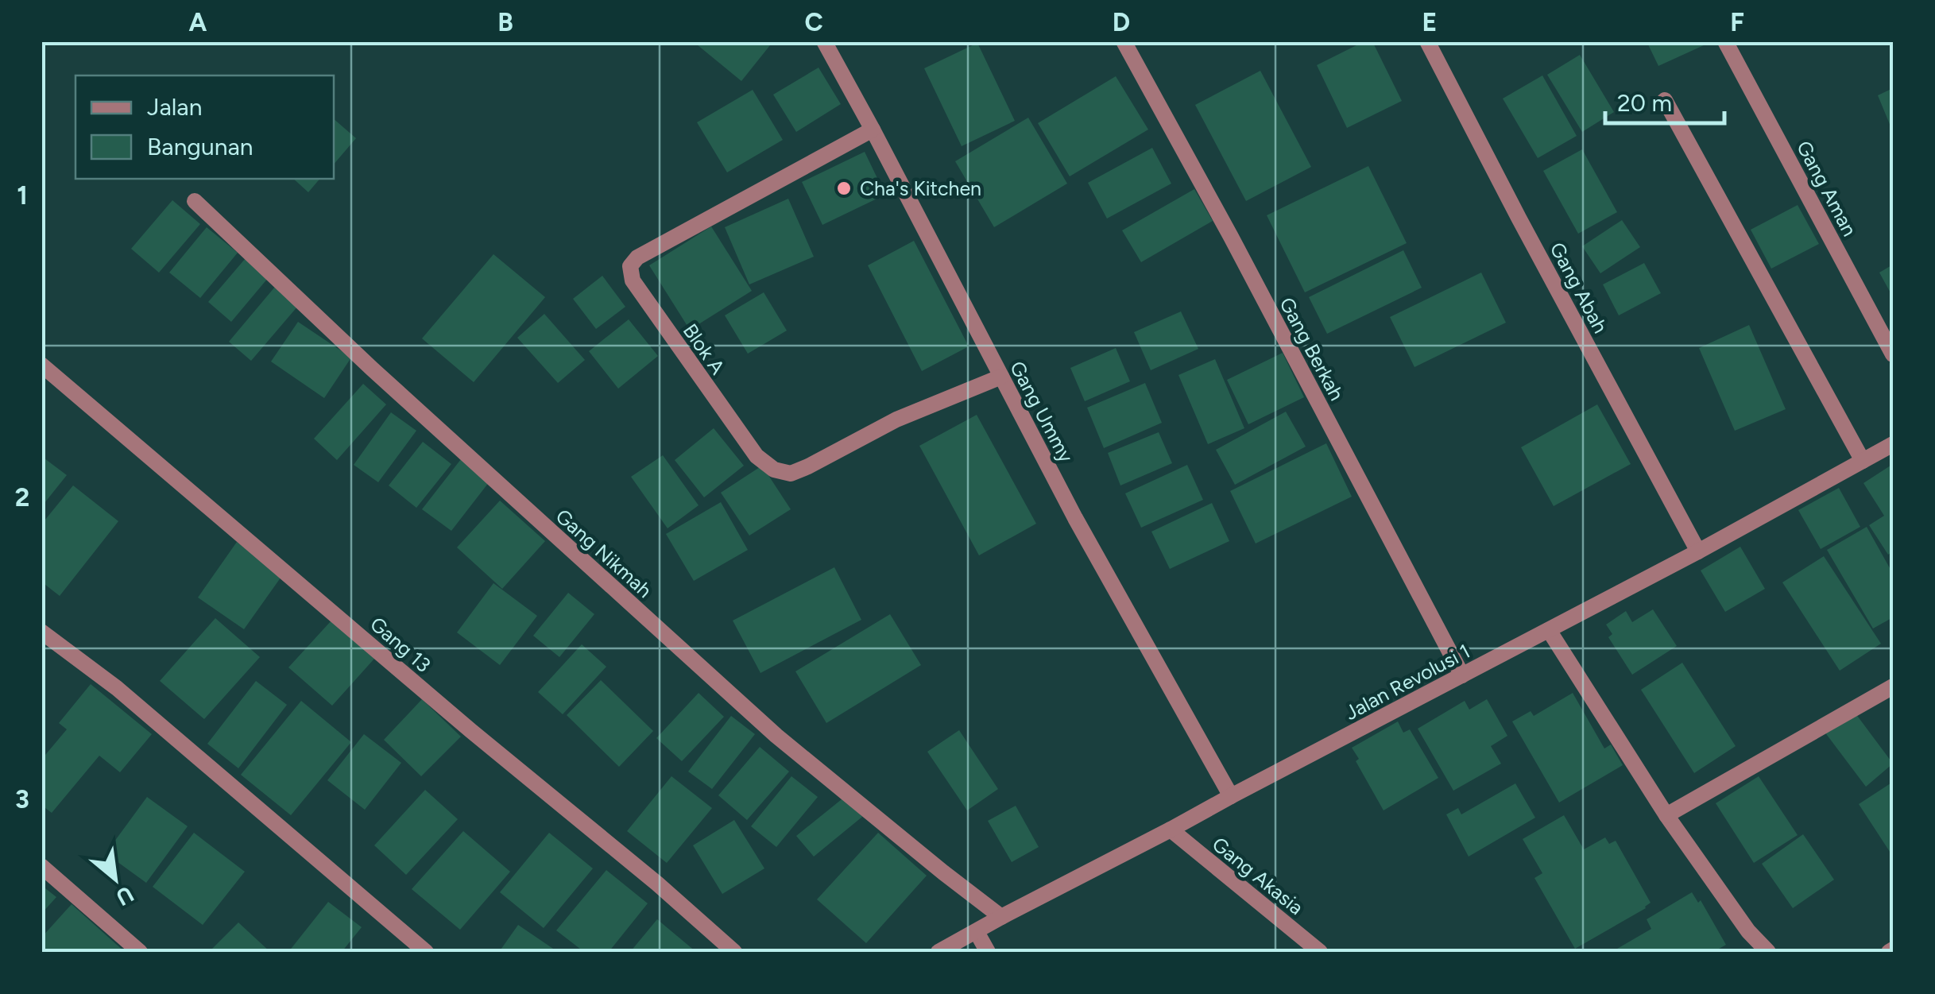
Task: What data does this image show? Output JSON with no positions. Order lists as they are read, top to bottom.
{
  "streets": {
    "street": [
      "Gang Aman",
      "Gang Abah",
      "Blok A",
      "Gang Berkah",
      "Gang Ummy",
      "Gang Nikmah",
      "Gang 13",
      "Jalan Revolusi 1",
      "Gang Akasia"
    ]
  },
  "crossings": [
    ["Gang Abah", "Jalan Revolusi 1"],
    ["Blok A", "Gang Ummy"],
    ["Gang Berkah", "Jalan Revolusi 1"],
    ["Gang Ummy", "Jalan Revolusi 1"],
    ["Gang Nikmah", "Jalan Revolusi 1"],
    ["Jalan Revolusi 1", "Gang Akasia"]
  ],
  "places": ["Cha's Kitchen"],
  "legend": ["Jalan", "Bangunan"],
  "scale_bar": "20 m",
  "north": "bottom right",
  "grid": {
    "columns": [
      "A",
      "B",
      "C",
      "D",
      "E",
      "F"
    ],
    "rows": ["1", "2", "3"]
  }
}
